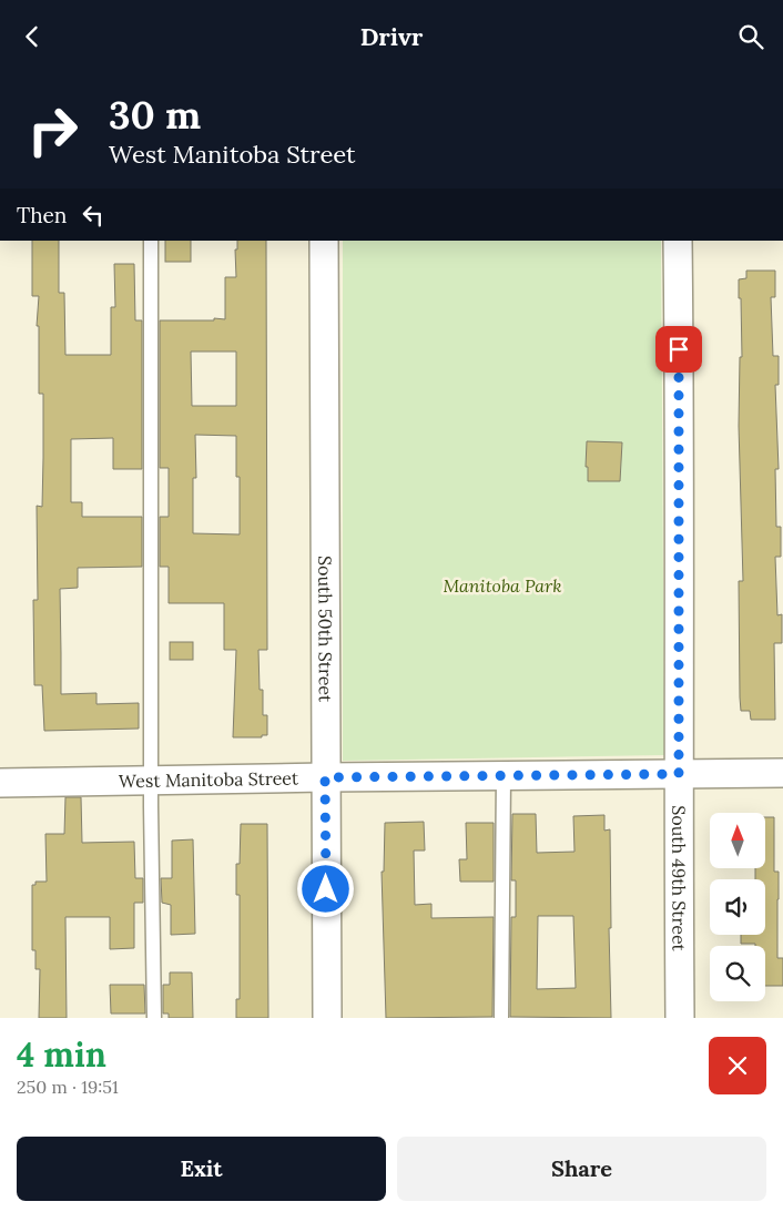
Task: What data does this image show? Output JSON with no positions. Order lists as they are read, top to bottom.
{
  "streets": {
    "street": ["South 50th Street", "West Manitoba Street", "South 49th Street"]
  },
  "crossings": [
    ["South 50th Street", "West Manitoba Street"],
    ["West Manitoba Street", "South 49th Street"]
  ],
  "parks": ["Manitoba Park"],
  "north": "top",
  "page": {
    "header": "Drivr",
    "turn": ["30 m", "West Manitoba Street"],
    "then": "Then",
    "heading": ["4 min", "250 m · 19:51"],
    "buttons": ["Exit", "Share"]
  }
}
